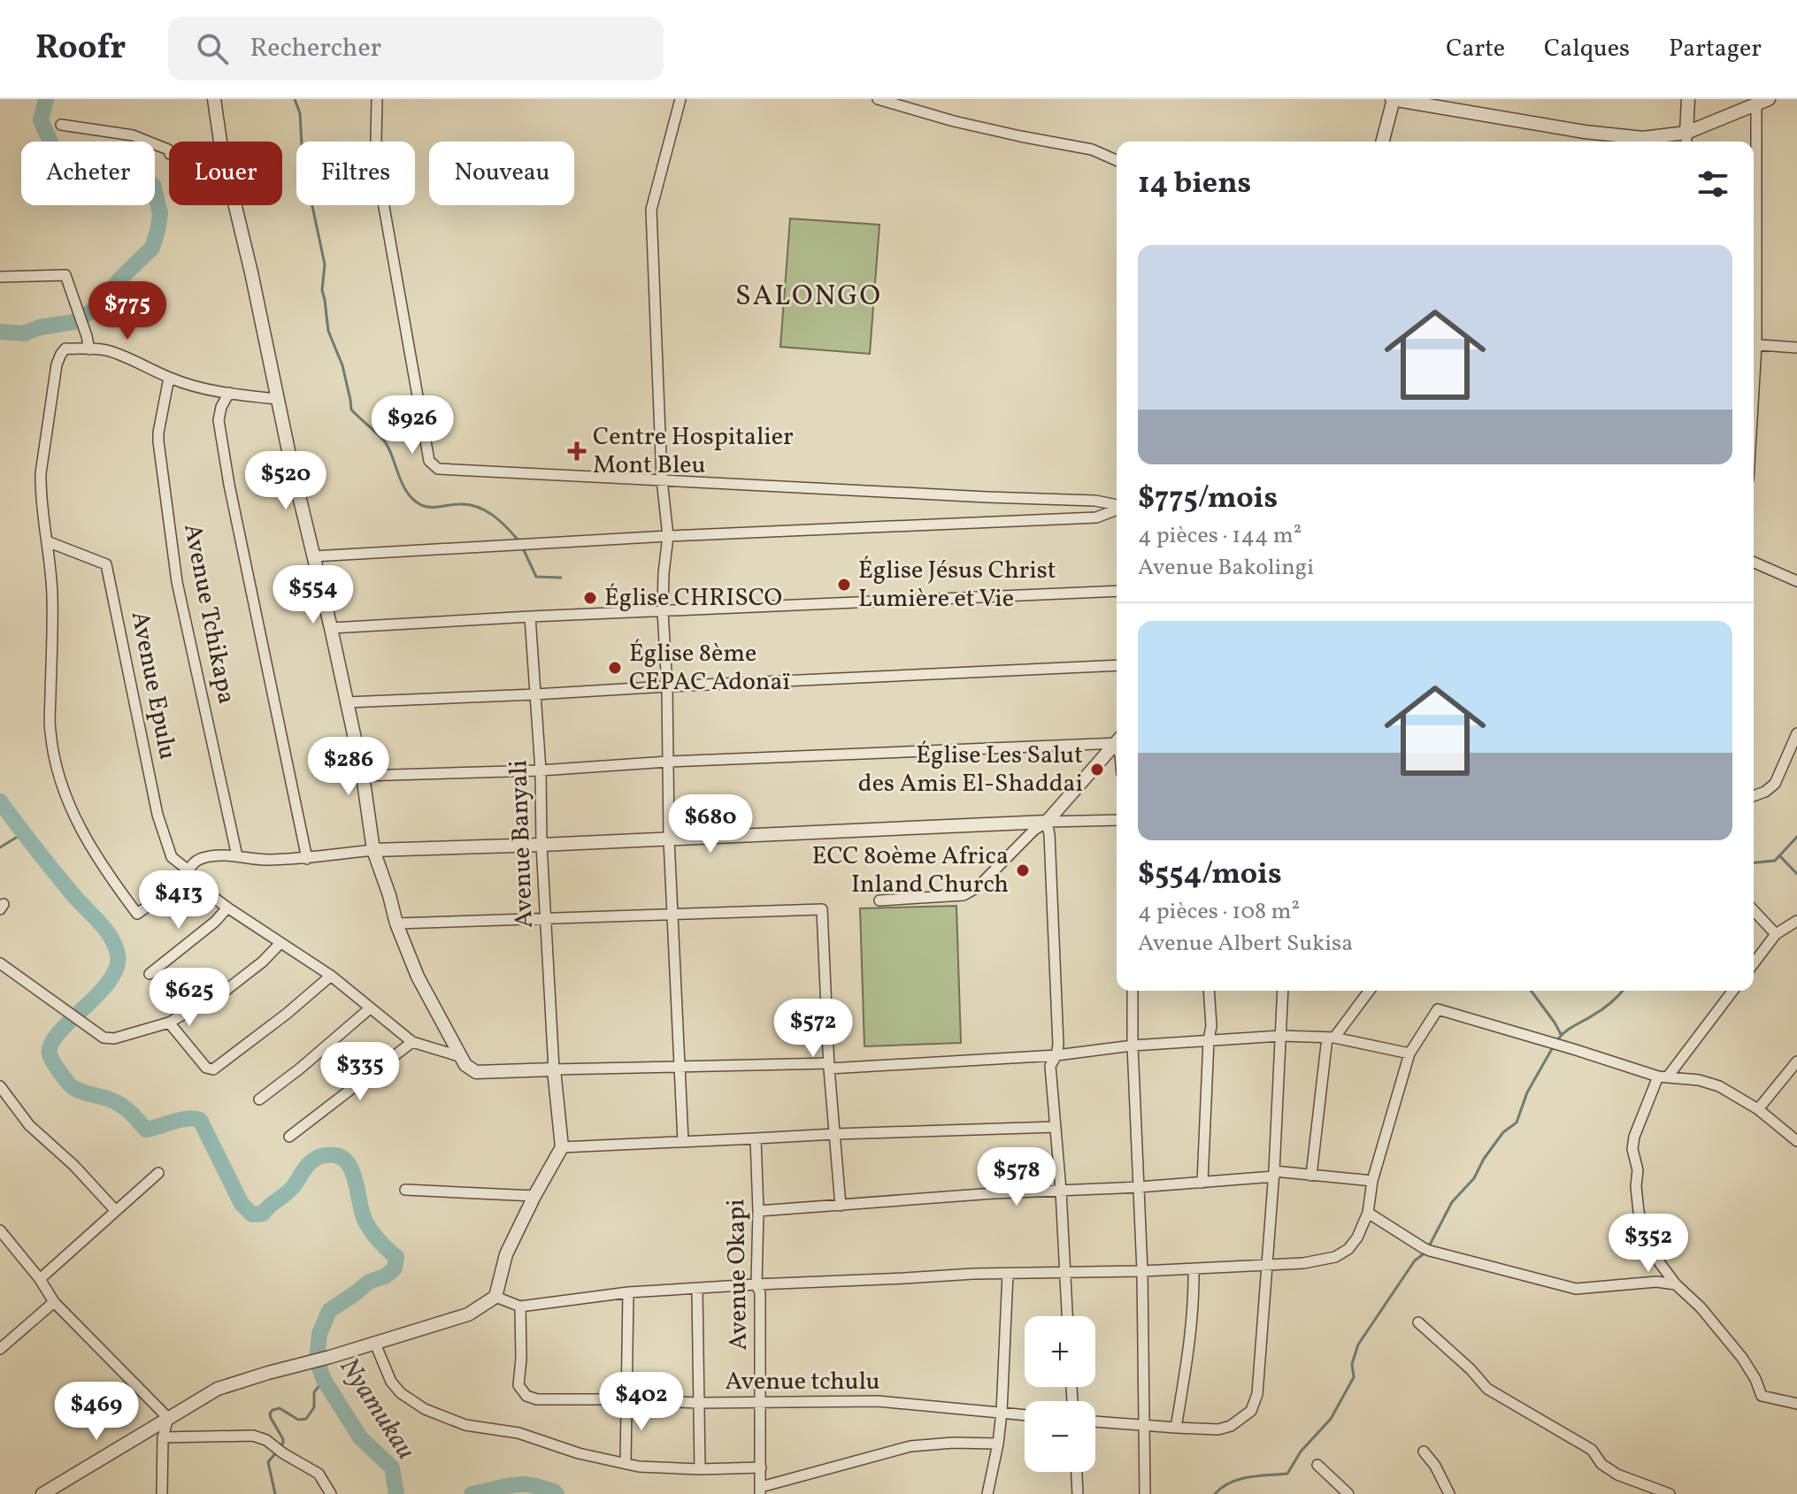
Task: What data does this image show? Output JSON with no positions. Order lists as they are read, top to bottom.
{
  "streets": {
    "street": [
      "Avenue Tchikapa",
      "Avenue Epulu",
      "Avenue Banyali",
      "Avenue Okapi",
      "Avenue tchulu"
    ]
  },
  "crossings": [
    ["Avenue Okapi", "Avenue tchulu"]
  ],
  "districts": ["SALONGO"],
  "water": ["Nyamukau"],
  "places": {
    "health": ["Centre Hospitalier Mont Bleu"],
    "other": [
      "Église Jésus Christ Lumière et Vie",
      "Église CHRISCO",
      "Église 8ème CEPAC Adonaï",
      "Église Les Salut des Amis El-Shaddai",
      "ECC 80ème Africa Inland Church"
    ]
  },
  "page": {
    "header": "Roofr",
    "search": "Rechercher",
    "nav": ["Carte", "Calques", "Partager"],
    "chip": [
      "Acheter",
      "Louer",
      "Filtres",
      "Nouveau"
    ],
    "heading": "14 biens",
    "list": [
      {
        "name": "$775/mois",
        "note": "4 pièces · 144 m² · Avenue Bakolingi"
      },
      {
        "name": "$554/mois",
        "note": "4 pièces · 108 m² · Avenue Albert Sukisa"
      }
    ],
    "price": [
      "$775",
      "$926",
      "$520",
      "$554",
      "$286",
      "$680",
      "$413",
      "$625",
      "$572",
      "$335",
      "$578",
      "$352",
      "$402",
      "$469"
    ],
    "map_buttons": ["+", "−"]
  }
}
